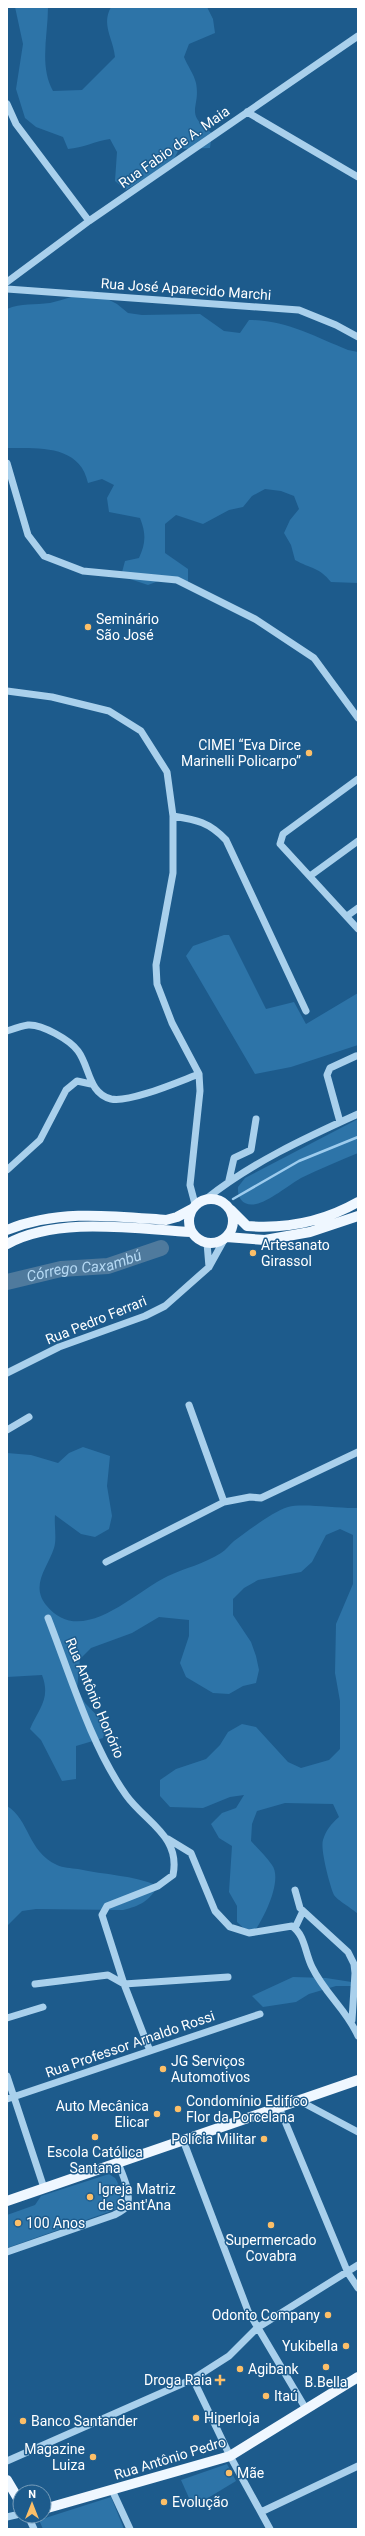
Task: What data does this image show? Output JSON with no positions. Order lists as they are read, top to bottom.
{
  "streets": {
    "main road": ["Rua Antônio Pedro"],
    "street": [
      "Rua Fabio de A. Maia",
      "Rua José Aparecido Marchi",
      "Rua Pedro Ferrari",
      "Rua Antônio Honório",
      "Rua Professor Arnaldo Rossi"
    ]
  },
  "crossings": [
    ["Rua Antônio Honório", "Rua Professor Arnaldo Rossi"]
  ],
  "water": ["Córrego Caxambú"],
  "places": {
    "other": [
      "Seminário São José",
      "CIMEI “Eva Dirce Marinelli Policarpo”",
      "Artesanato Girassol",
      "JG Serviços Automotivos",
      "Condomínio Edifíco Flor da Porcelana",
      "Auto Mecânica Elicar",
      "Escola Católica Santana",
      "Polícia Militar",
      "Igreja Matriz de Sant'Ana",
      "100 Anos",
      "Supermercado Covabra",
      "Odonto Company",
      "Yukibella",
      "B.Bella",
      "Agibank",
      "Itaú",
      "Hiperloja",
      "Banco Santander",
      "Magazine Luiza",
      "Mãe",
      "Evolução"
    ],
    "health": ["Droga Raia"]
  },
  "north": "top"
}
